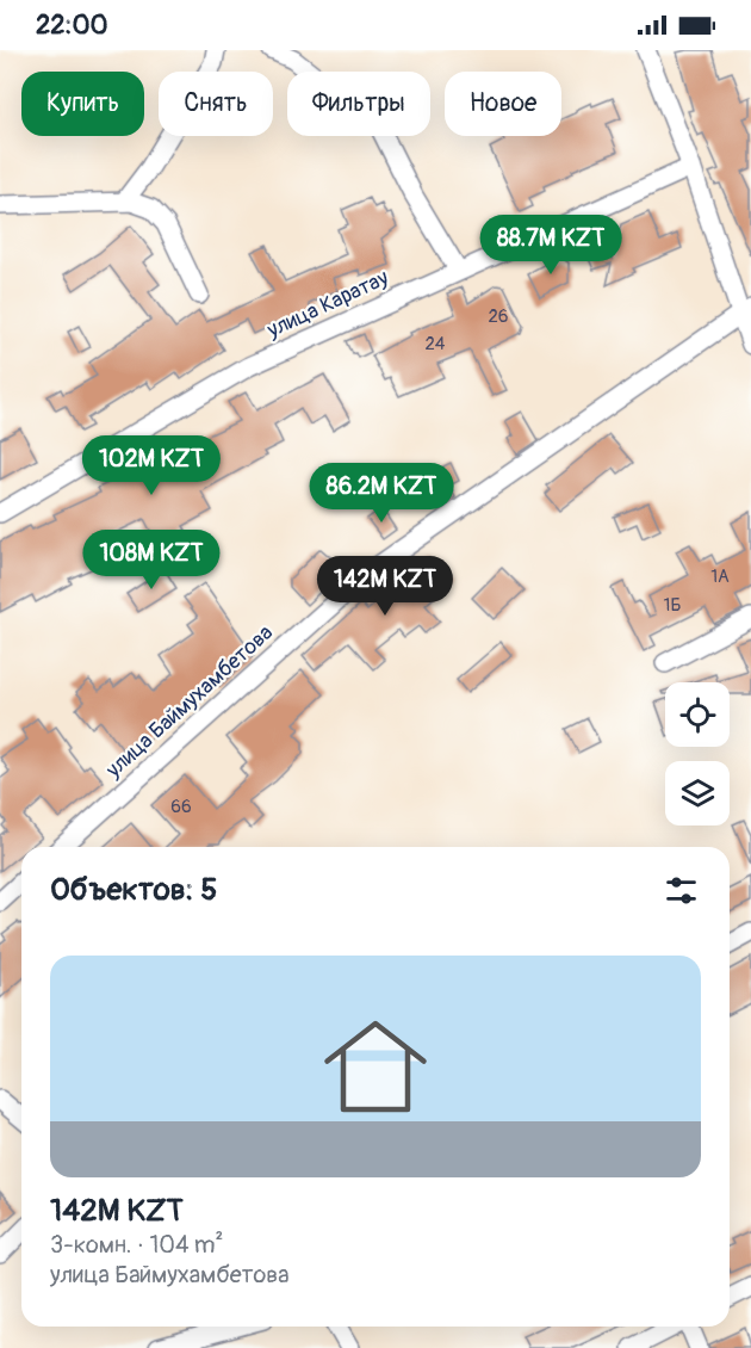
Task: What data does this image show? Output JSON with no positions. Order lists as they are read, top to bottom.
{
  "streets": {
    "street": ["улица Каратау", "улица Баймухамбетова"]
  },
  "house_numbers": [
    "26",
    "24",
    "1А",
    "1Б",
    "66"
  ],
  "page": {
    "status": "22:00",
    "chip": [
      "Купить",
      "Снять",
      "Фильтры",
      "Новое"
    ],
    "price": [
      "88.7M KZT",
      "102M KZT",
      "86.2M KZT",
      "108M KZT",
      "142M KZT"
    ],
    "heading": "Объектов: 5",
    "list": [
      {
        "name": "142M KZT",
        "note": "3-комн. · 104 m² · улица Баймухамбетова"
      }
    ]
  }
}
